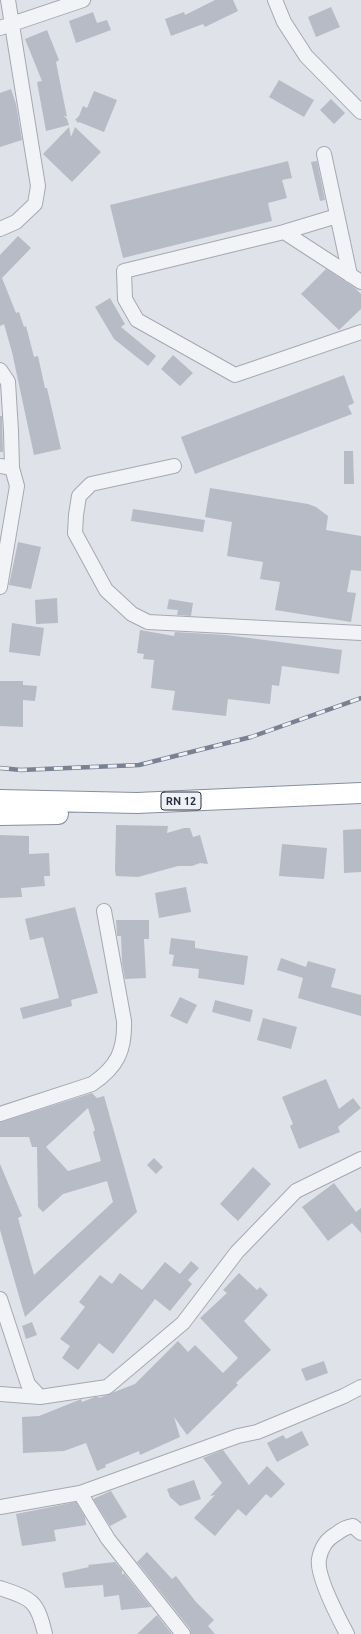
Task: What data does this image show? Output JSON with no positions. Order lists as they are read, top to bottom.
{
  "streets": {
    "highway": ["RN 12"]
  }
}
